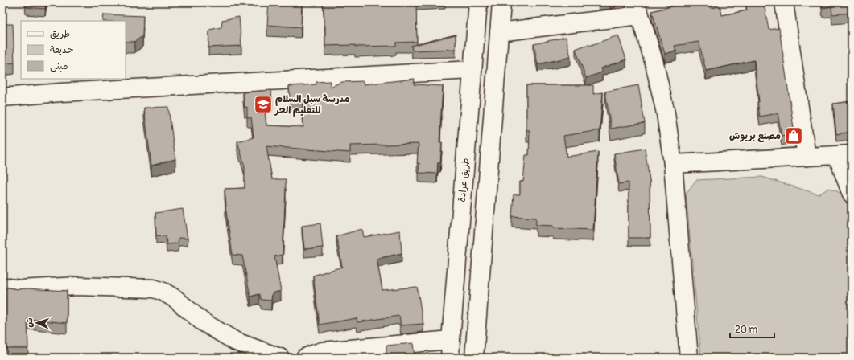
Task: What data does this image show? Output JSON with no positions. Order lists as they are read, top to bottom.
{
  "streets": {
    "street": ["طريق عرادة"]
  },
  "places": {
    "school or university": ["مدرسة سبل السلام للتعليم الحر"],
    "shop": ["مصنع بريوش"]
  },
  "legend": ["طريق", "حديقة", "مبنى"],
  "scale_bar": "20 m",
  "north": "left"
}
